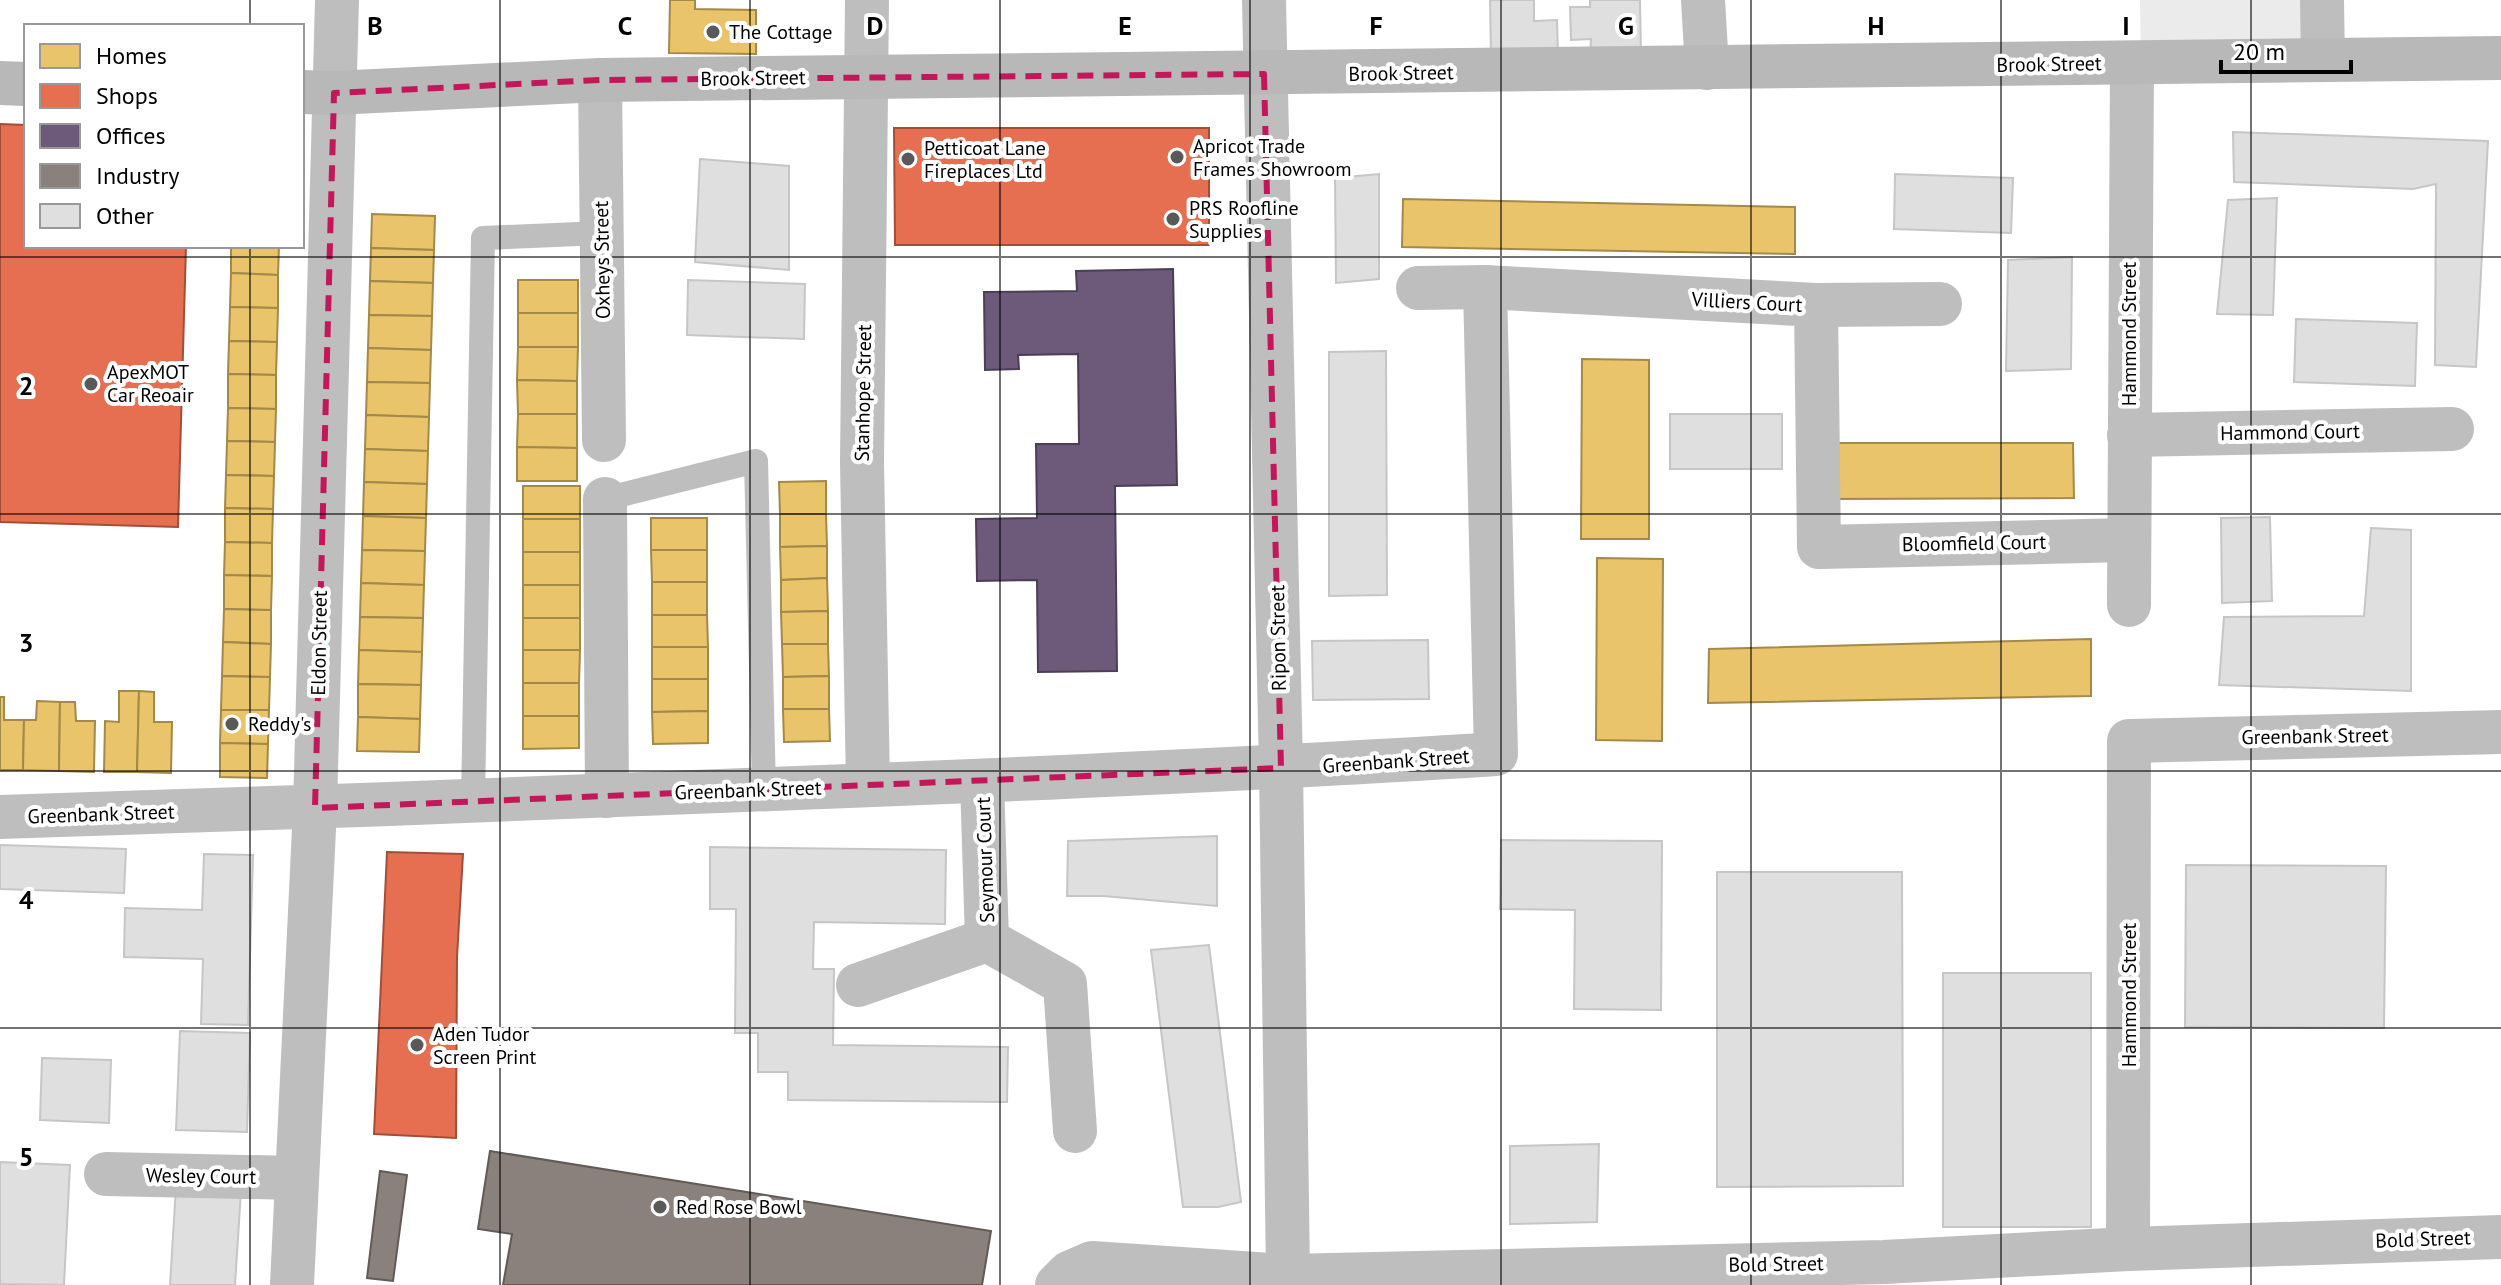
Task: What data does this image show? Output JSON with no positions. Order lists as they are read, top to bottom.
{
  "streets": {
    "street": [
      "Brook Street",
      "Oxheys Street",
      "Villiers Court",
      "Hammond Street",
      "Stanhope Street",
      "Hammond Court",
      "Bloomfield Court",
      "Ripon Street",
      "Eldon Street",
      "Greenbank Street",
      "Seymour Court",
      "Wesley Court",
      "Bold Street"
    ]
  },
  "crossings": [
    ["Brook Street", "Oxheys Street"],
    ["Brook Street", "Hammond Street"],
    ["Brook Street", "Stanhope Street"],
    ["Brook Street", "Ripon Street"],
    ["Brook Street", "Eldon Street"],
    ["Villiers Court", "Bloomfield Court"],
    ["Villiers Court", "Greenbank Street"],
    ["Hammond Street", "Hammond Court"],
    ["Hammond Street", "Bloomfield Court"],
    ["Hammond Street", "Greenbank Street"],
    ["Hammond Street", "Bold Street"],
    ["Stanhope Street", "Greenbank Street"],
    ["Ripon Street", "Greenbank Street"],
    ["Ripon Street", "Bold Street"],
    ["Eldon Street", "Greenbank Street"],
    ["Eldon Street", "Wesley Court"],
    ["Greenbank Street", "Seymour Court"]
  ],
  "places": [
    "The Cottage",
    "Apricot Trade Frames Showroom",
    "Petticoat Lane Fireplaces Ltd",
    "PRS Roofline Supplies",
    "ApexMOT Car Reoair",
    "Reddy's",
    "Aden Tudor Screen Print",
    "Red Rose Bowl"
  ],
  "legend": [
    "Homes",
    "Shops",
    "Offices",
    "Industry",
    "Other"
  ],
  "scale_bar": "20 m",
  "grid": {
    "columns": [
      "B",
      "C",
      "D",
      "E",
      "F",
      "G",
      "H",
      "I"
    ],
    "rows": [
      "2",
      "3",
      "4",
      "5"
    ]
  }
}
